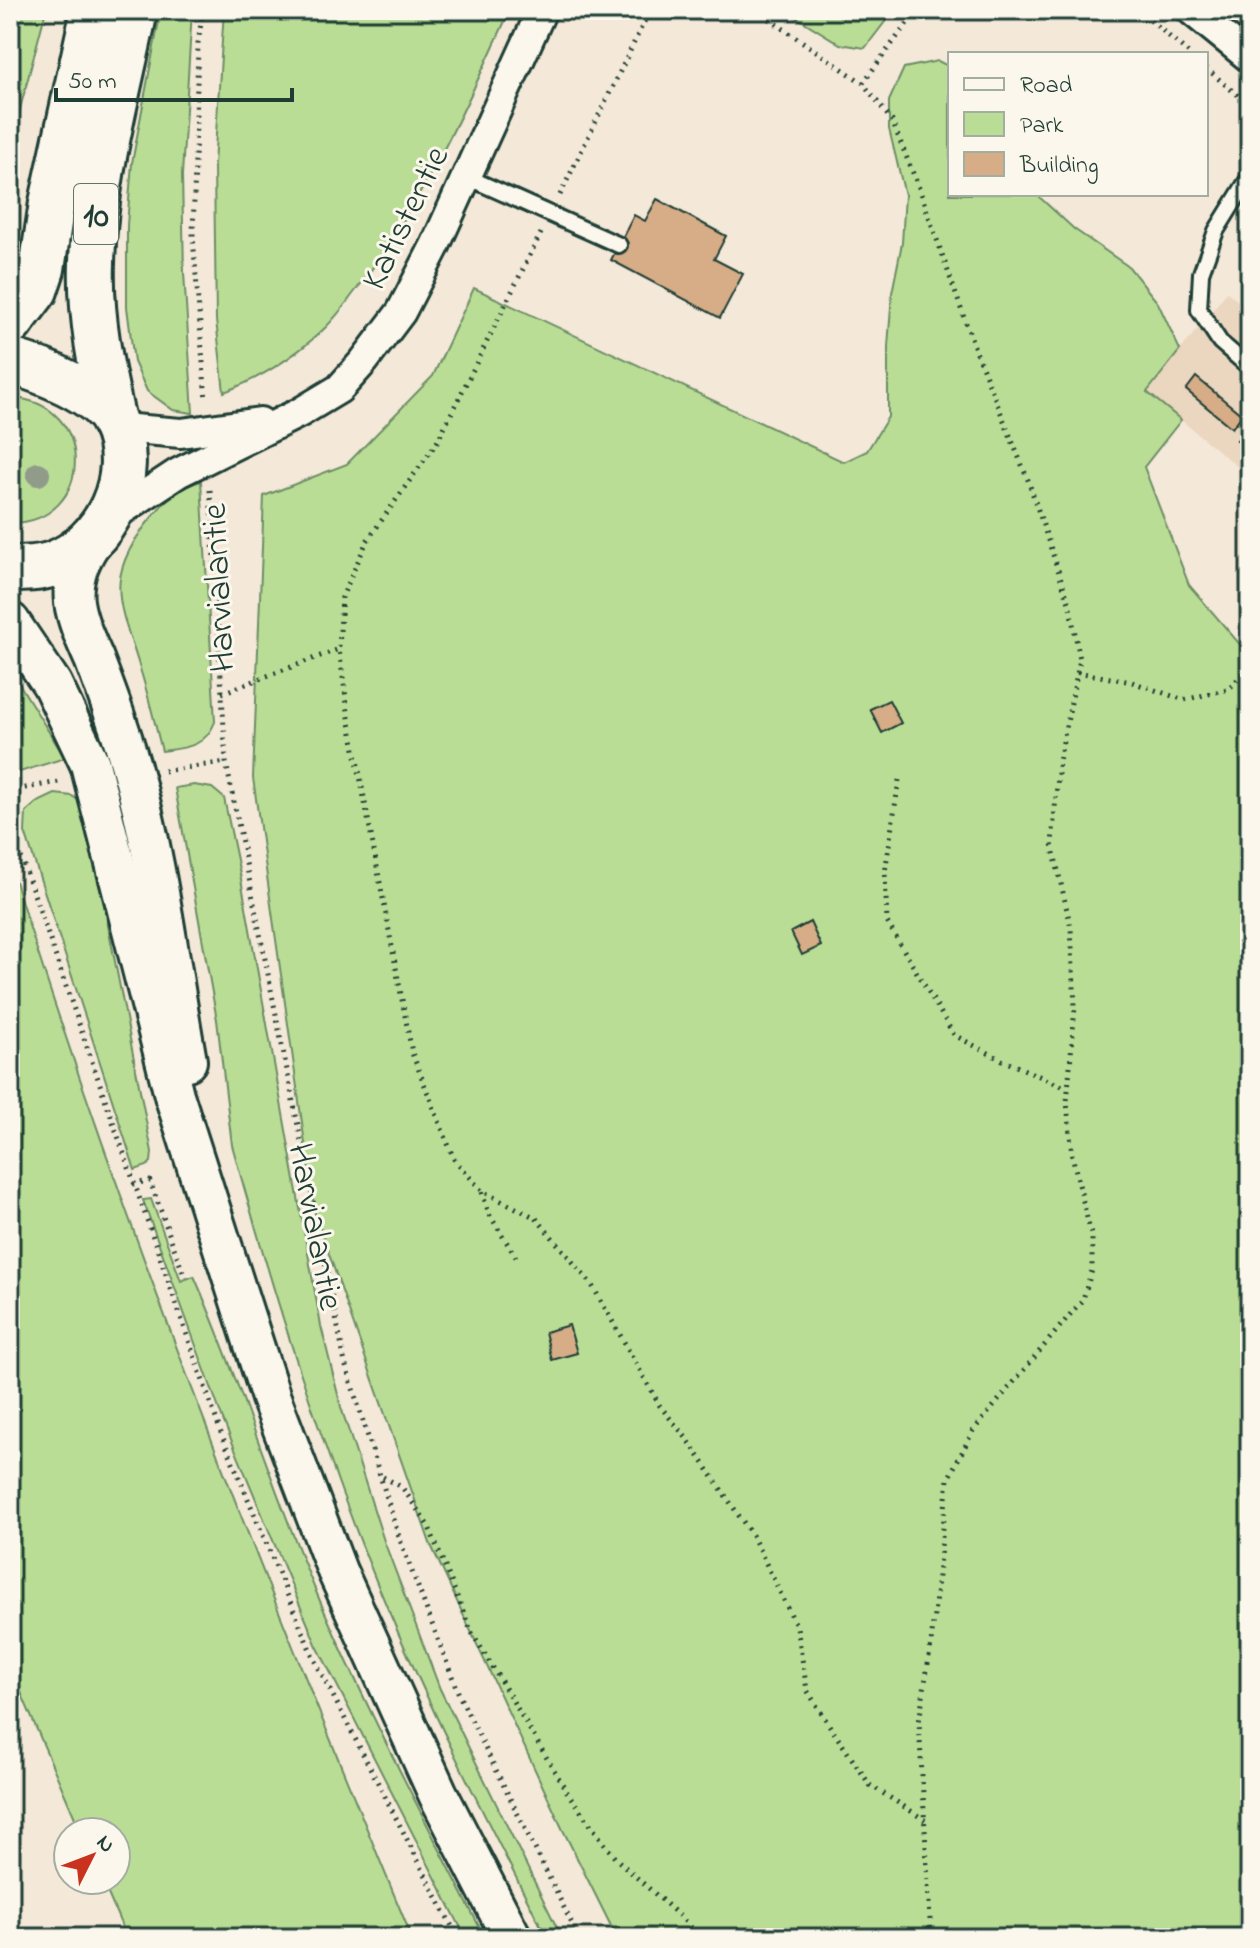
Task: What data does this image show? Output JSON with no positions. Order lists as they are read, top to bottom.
{
  "streets": {
    "highway": ["10"],
    "street": ["Katistentie"],
    "path": ["Harvialantie"]
  },
  "crossings": [
    ["10", "Katistentie"]
  ],
  "legend": ["Road", "Park", "Building"],
  "scale_bar": "50 m",
  "north": "top right"
}
